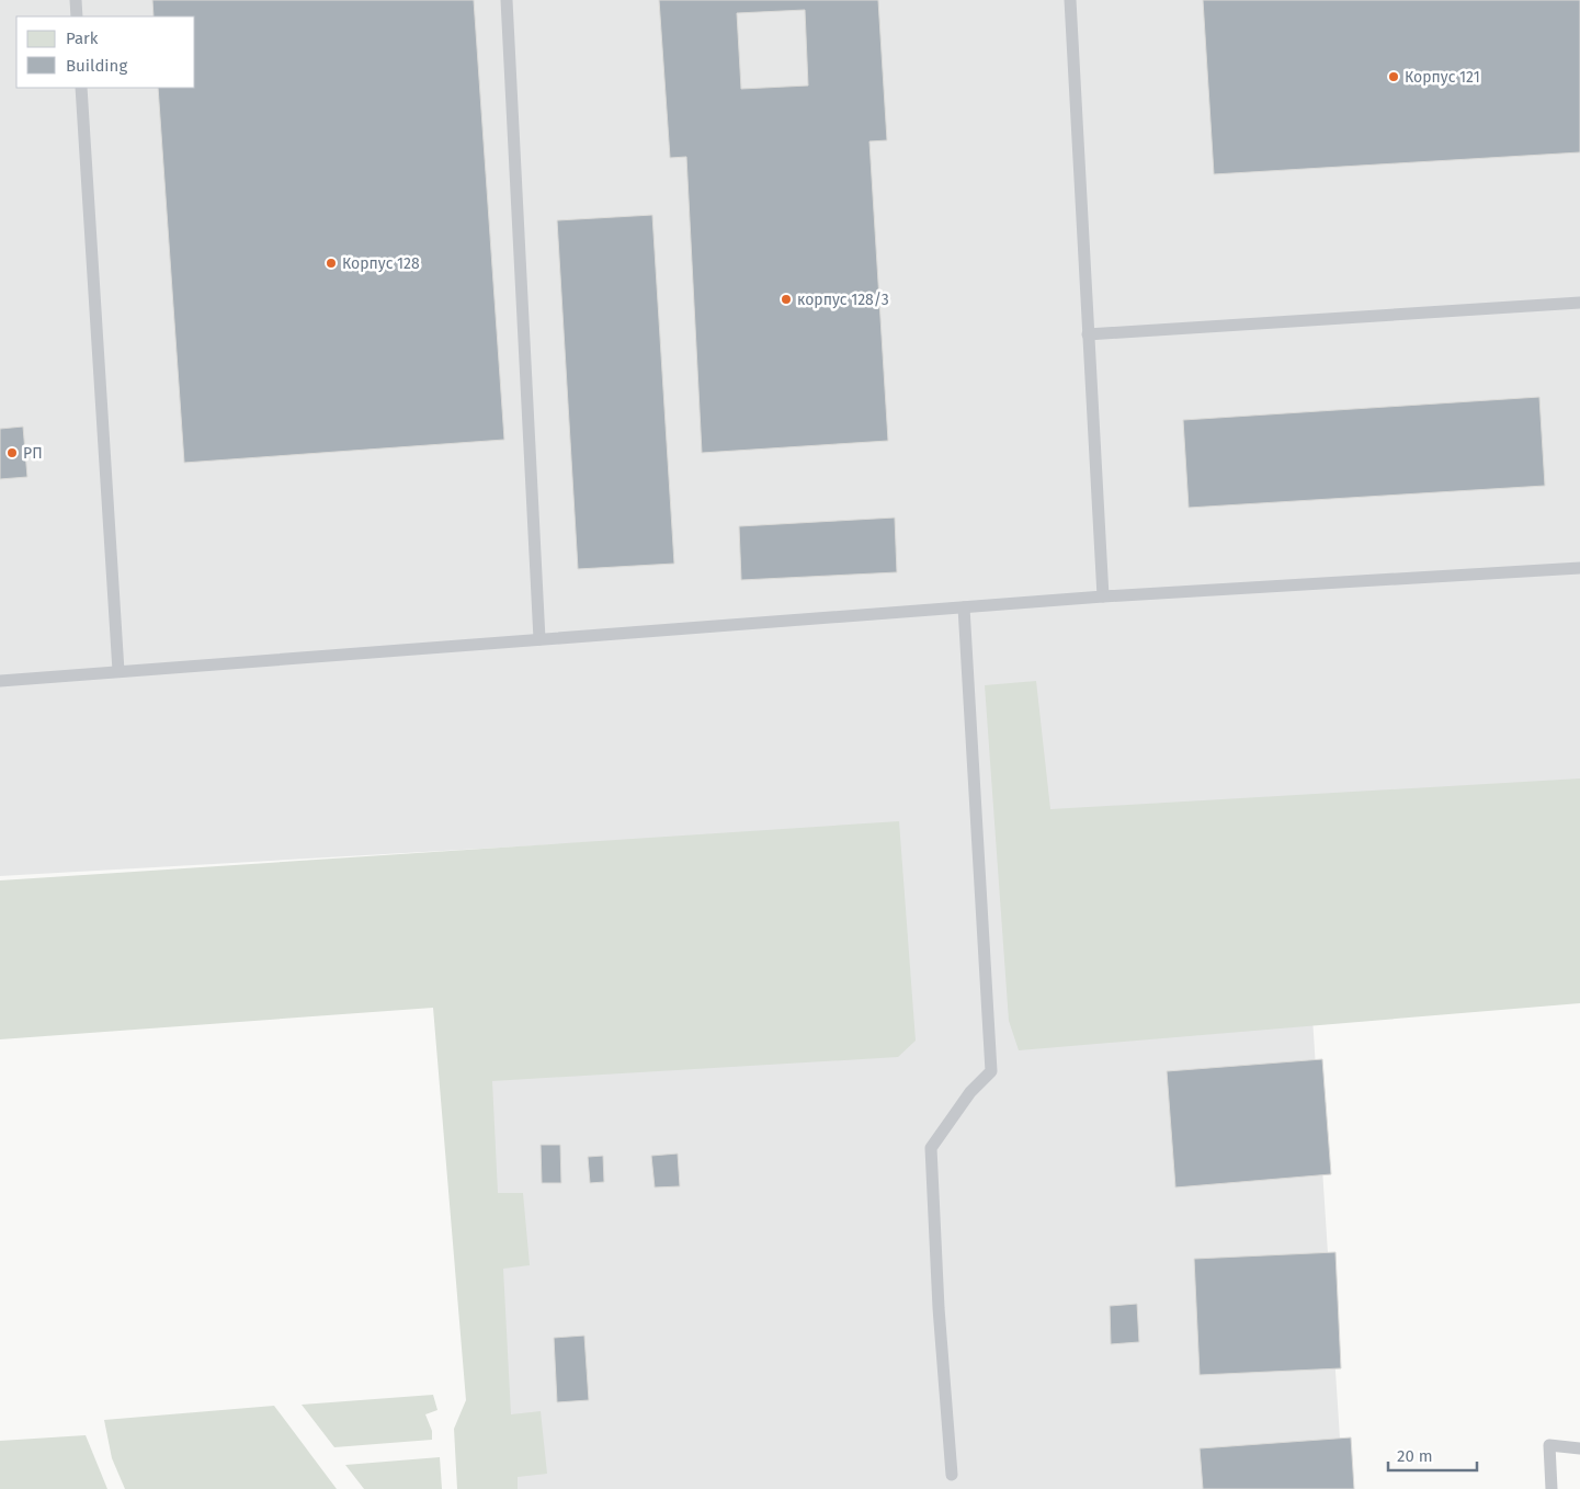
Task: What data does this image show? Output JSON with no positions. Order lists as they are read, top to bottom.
{
  "places": [
    "Корпус 121",
    "Корпус 128",
    "корпус 128/3",
    "РП"
  ],
  "legend": ["Park", "Building"],
  "scale_bar": "20 m"
}
